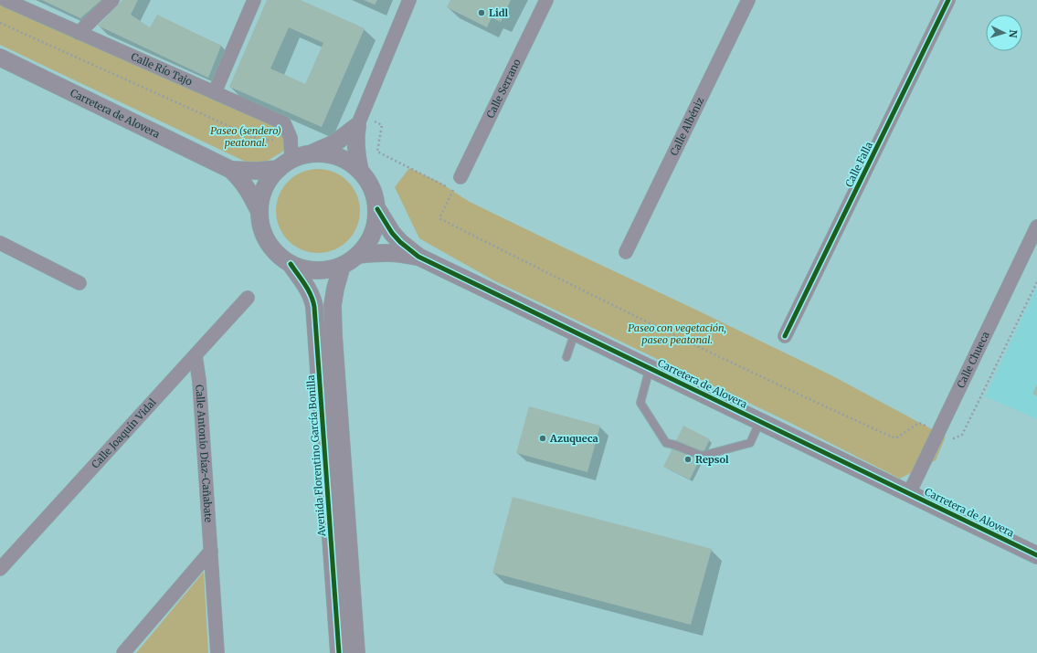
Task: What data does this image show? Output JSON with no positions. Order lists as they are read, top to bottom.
{
  "streets": {
    "street": [
      "Calle Río Tajo",
      "Calle Serrano",
      "Carretera de Alovera",
      "Calle Albéniz",
      "Calle Falla",
      "Calle Chueca",
      "Calle Joaquín Vidal",
      "Calle Antonio Díaz-Cañabate",
      "Avenida Florentino García Bonilla"
    ]
  },
  "crossings": [
    ["Calle Río Tajo", "Carretera de Alovera"],
    ["Calle Río Tajo", "Avenida Florentino García Bonilla"],
    ["Carretera de Alovera", "Calle Chueca"],
    ["Carretera de Alovera", "Avenida Florentino García Bonilla"],
    ["Calle Joaquín Vidal", "Calle Antonio Díaz-Cañabate"]
  ],
  "parks": ["Paseo (sendero) peatonal.", "Paseo con vegetación, paseo peatonal."],
  "places": ["Lidl", "Azuqueca", "Repsol"],
  "north": "right"
}
